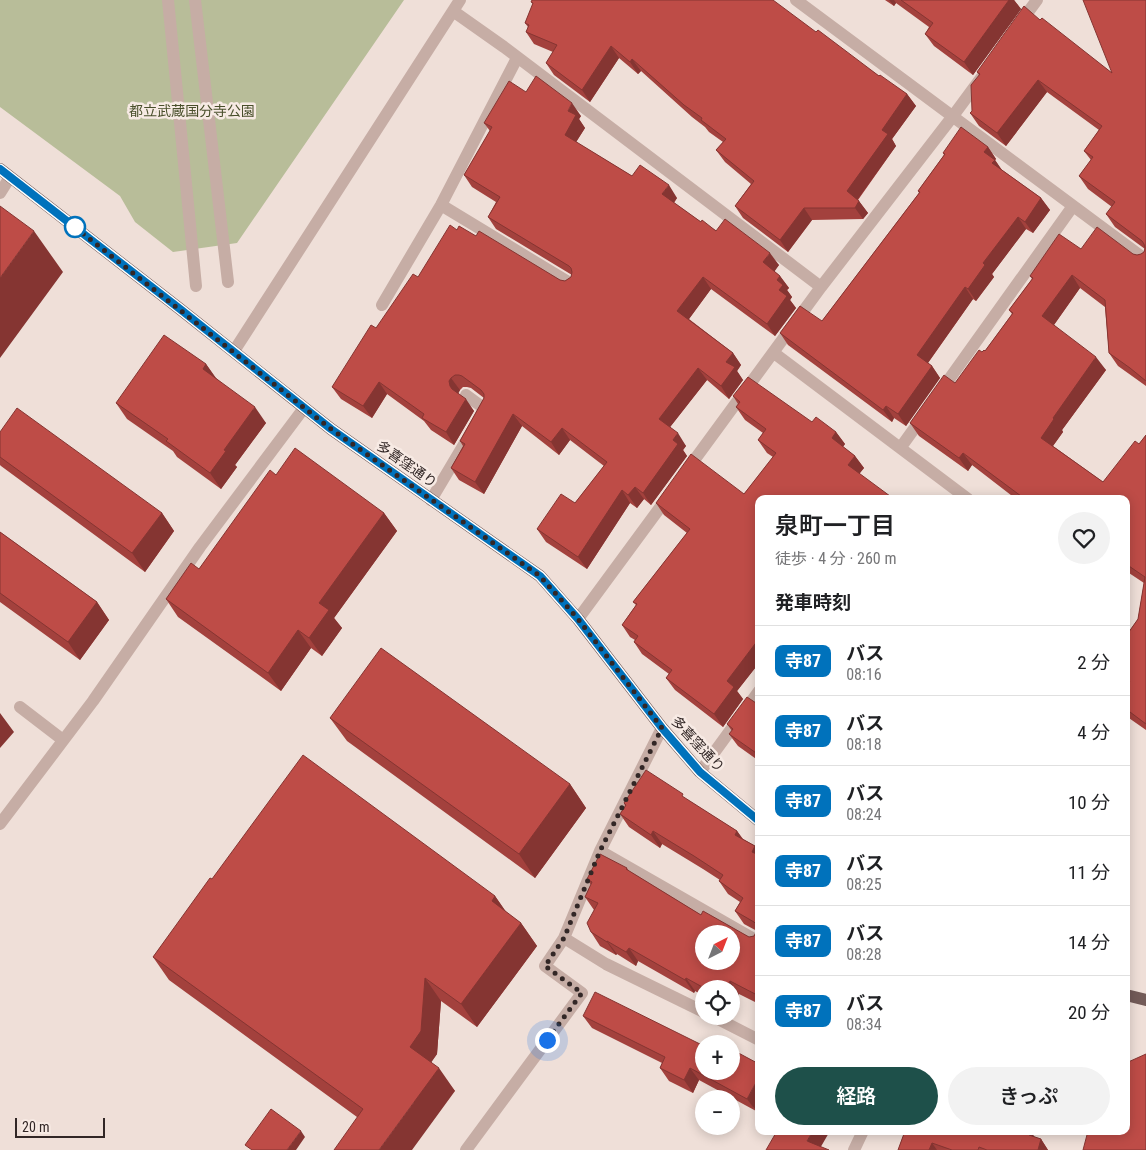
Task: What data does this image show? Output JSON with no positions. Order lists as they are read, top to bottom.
{
  "streets": {
    "main road": ["多喜窪通り"]
  },
  "parks": ["都立武蔵国分寺公園"],
  "lines": ["bus line 寺87"],
  "scale_bar": "20 m",
  "north": "top right",
  "page": {
    "heading": [
      ["泉町一丁目", "徒歩 · 4 分 · 260 m"],
      "発車時刻"
    ],
    "list": [
      {
        "mark": "寺87",
        "name": "バス",
        "note": "08:16",
        "value": "2 分"
      },
      {
        "mark": "寺87",
        "name": "バス",
        "note": "08:18",
        "value": "4 分"
      },
      {
        "mark": "寺87",
        "name": "バス",
        "note": "08:24",
        "value": "10 分"
      },
      {
        "mark": "寺87",
        "name": "バス",
        "note": "08:25",
        "value": "11 分"
      },
      {
        "mark": "寺87",
        "name": "バス",
        "note": "08:28",
        "value": "14 分"
      },
      {
        "mark": "寺87",
        "name": "バス",
        "note": "08:34",
        "value": "20 分"
      }
    ],
    "map_buttons": ["+", "−"],
    "buttons": ["経路", "きっぷ"],
    "scale": "20 m"
  }
}
